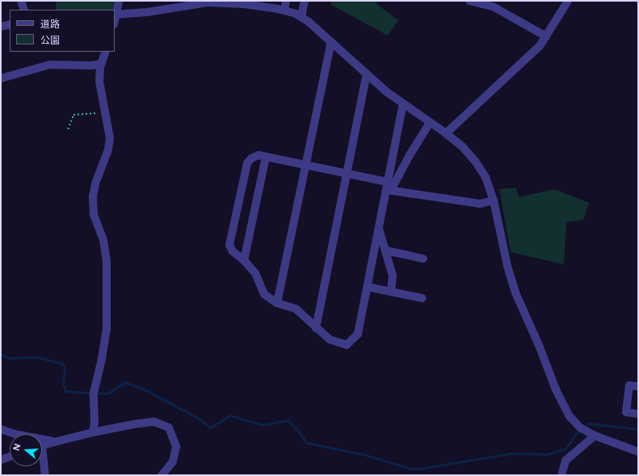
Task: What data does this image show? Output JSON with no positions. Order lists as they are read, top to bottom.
{
  "legend": ["道路", "公園"],
  "north": "left"
}
